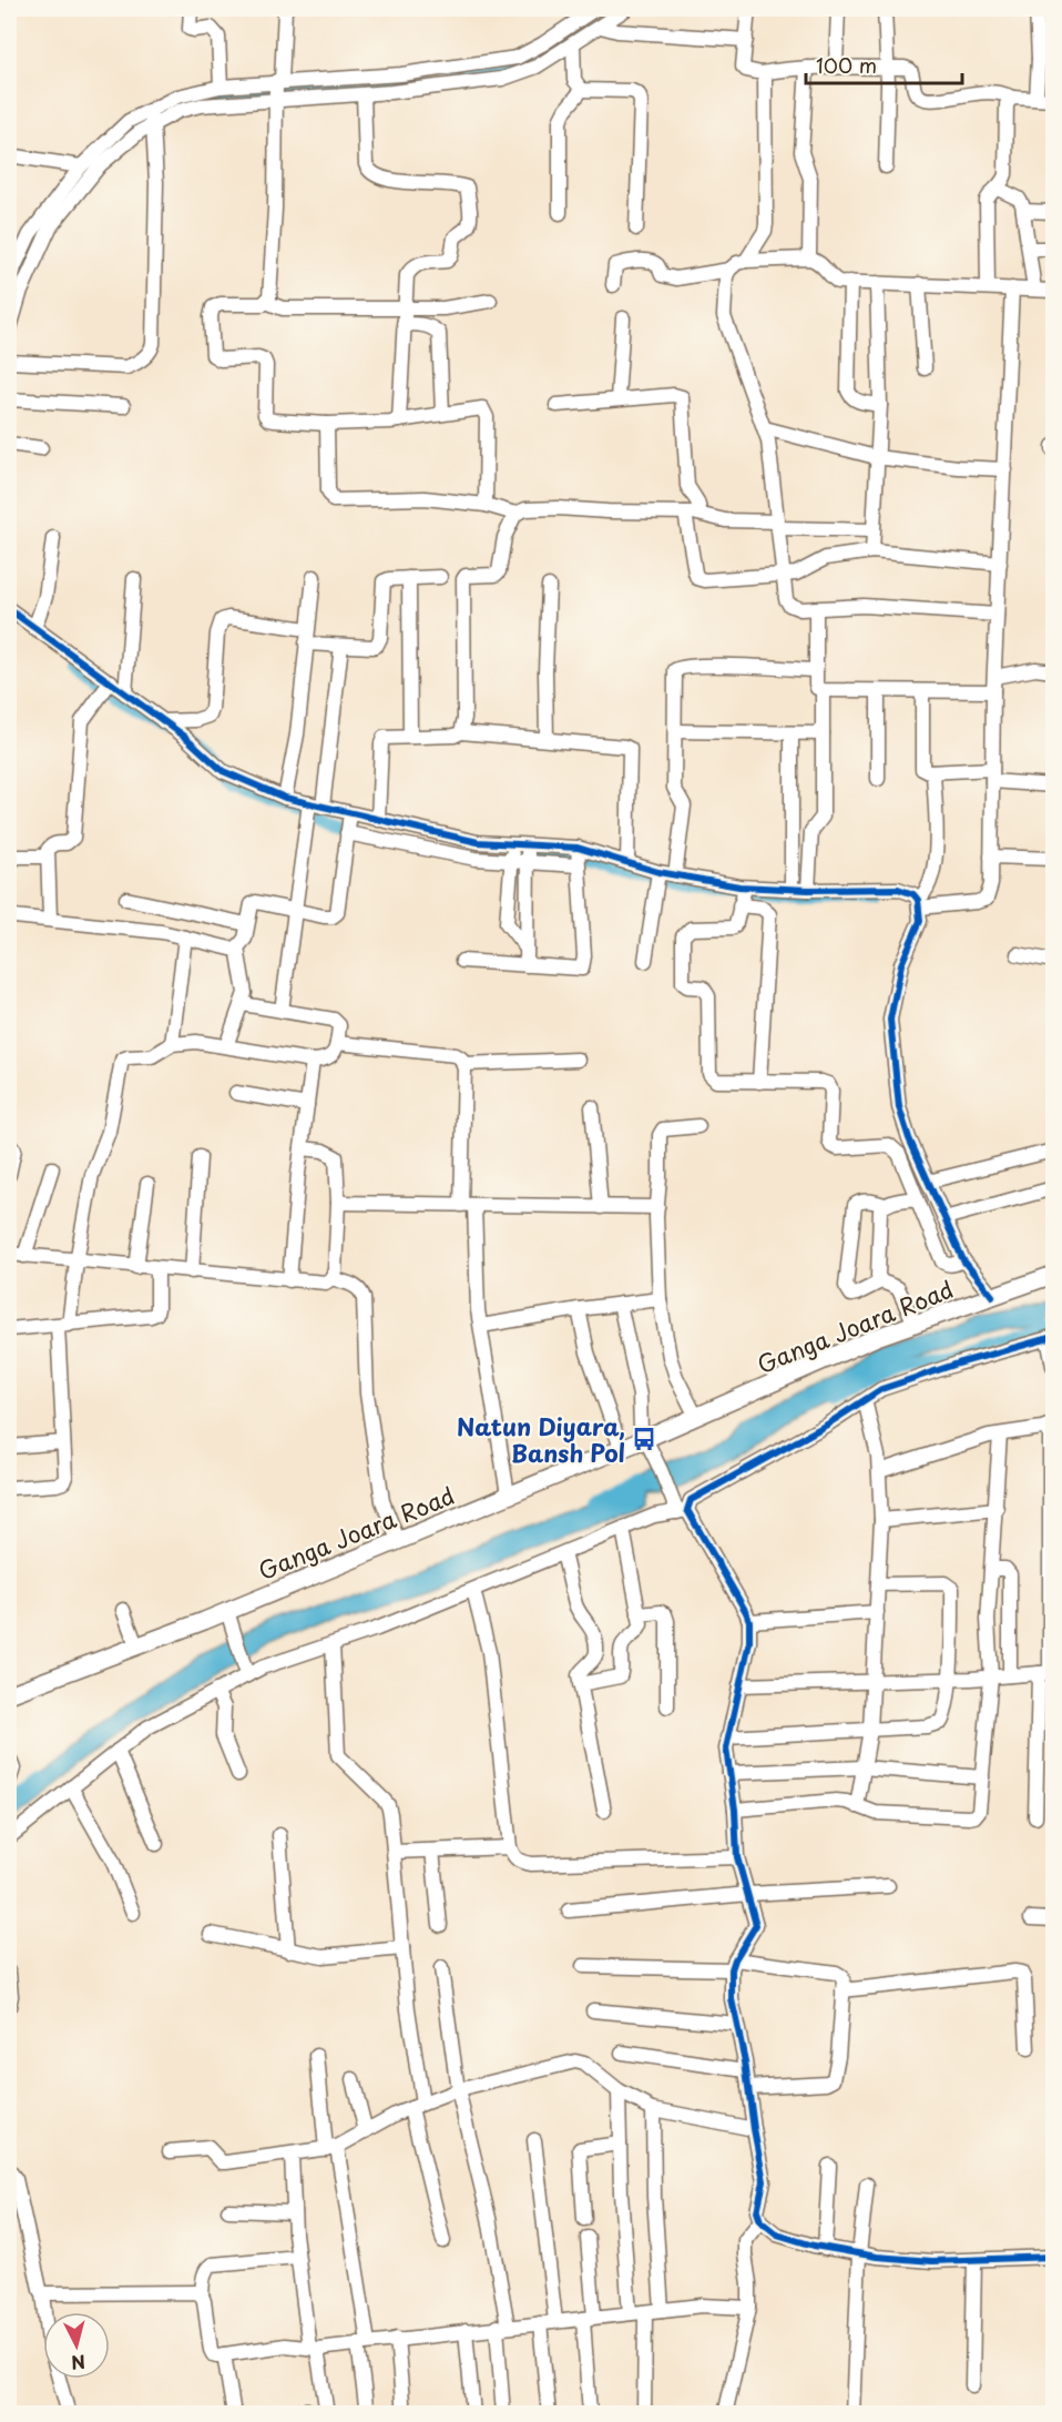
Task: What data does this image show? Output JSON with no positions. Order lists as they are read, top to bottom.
{
  "streets": {
    "main road": ["Ganga Joara Road"]
  },
  "places": {
    "bus stop": ["Natun Diyara, Bansh Pol"]
  },
  "scale_bar": "100 m",
  "north": "bottom"
}
